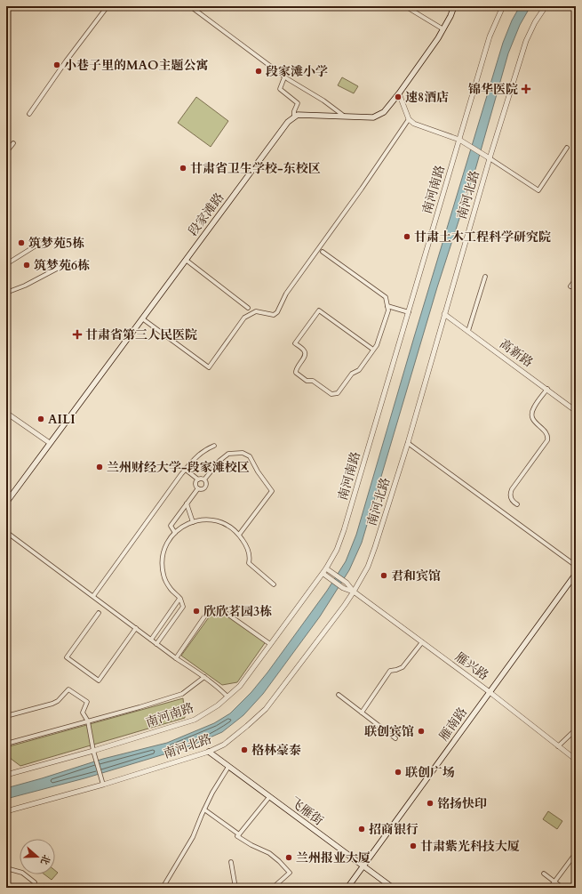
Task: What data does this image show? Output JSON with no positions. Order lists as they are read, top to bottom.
{
  "streets": {
    "main road": ["段家滩路", "雁南路", "飞雁街"],
    "street": [
      "南河南路",
      "南河北路",
      "高新路",
      "雁兴路"
    ]
  },
  "crossings": [
    ["南河北路", "高新路"],
    ["南河北路", "雁兴路"],
    ["南河北路", "飞雁街"],
    ["雁兴路", "雁南路"],
    ["雁南路", "飞雁街"]
  ],
  "places": {
    "other": [
      "小巷子里的MAO主题公寓",
      "段家滩小学",
      "速8酒店",
      "甘肃省卫生学校-东校区",
      "甘肃土木工程科学研究院",
      "筑梦苑5栋",
      "筑梦苑6栋",
      "AILI",
      "兰州财经大学-段家滩校区",
      "君和宾馆",
      "欣欣茗园3栋",
      "联创宾馆",
      "格林豪泰",
      "联创广场",
      "铭扬快印",
      "招商银行",
      "甘肃紫光科技大厦",
      "兰州报业大厦"
    ],
    "health": ["锦华医院", "甘肃省第三人民医院"]
  },
  "north": "right"
}
